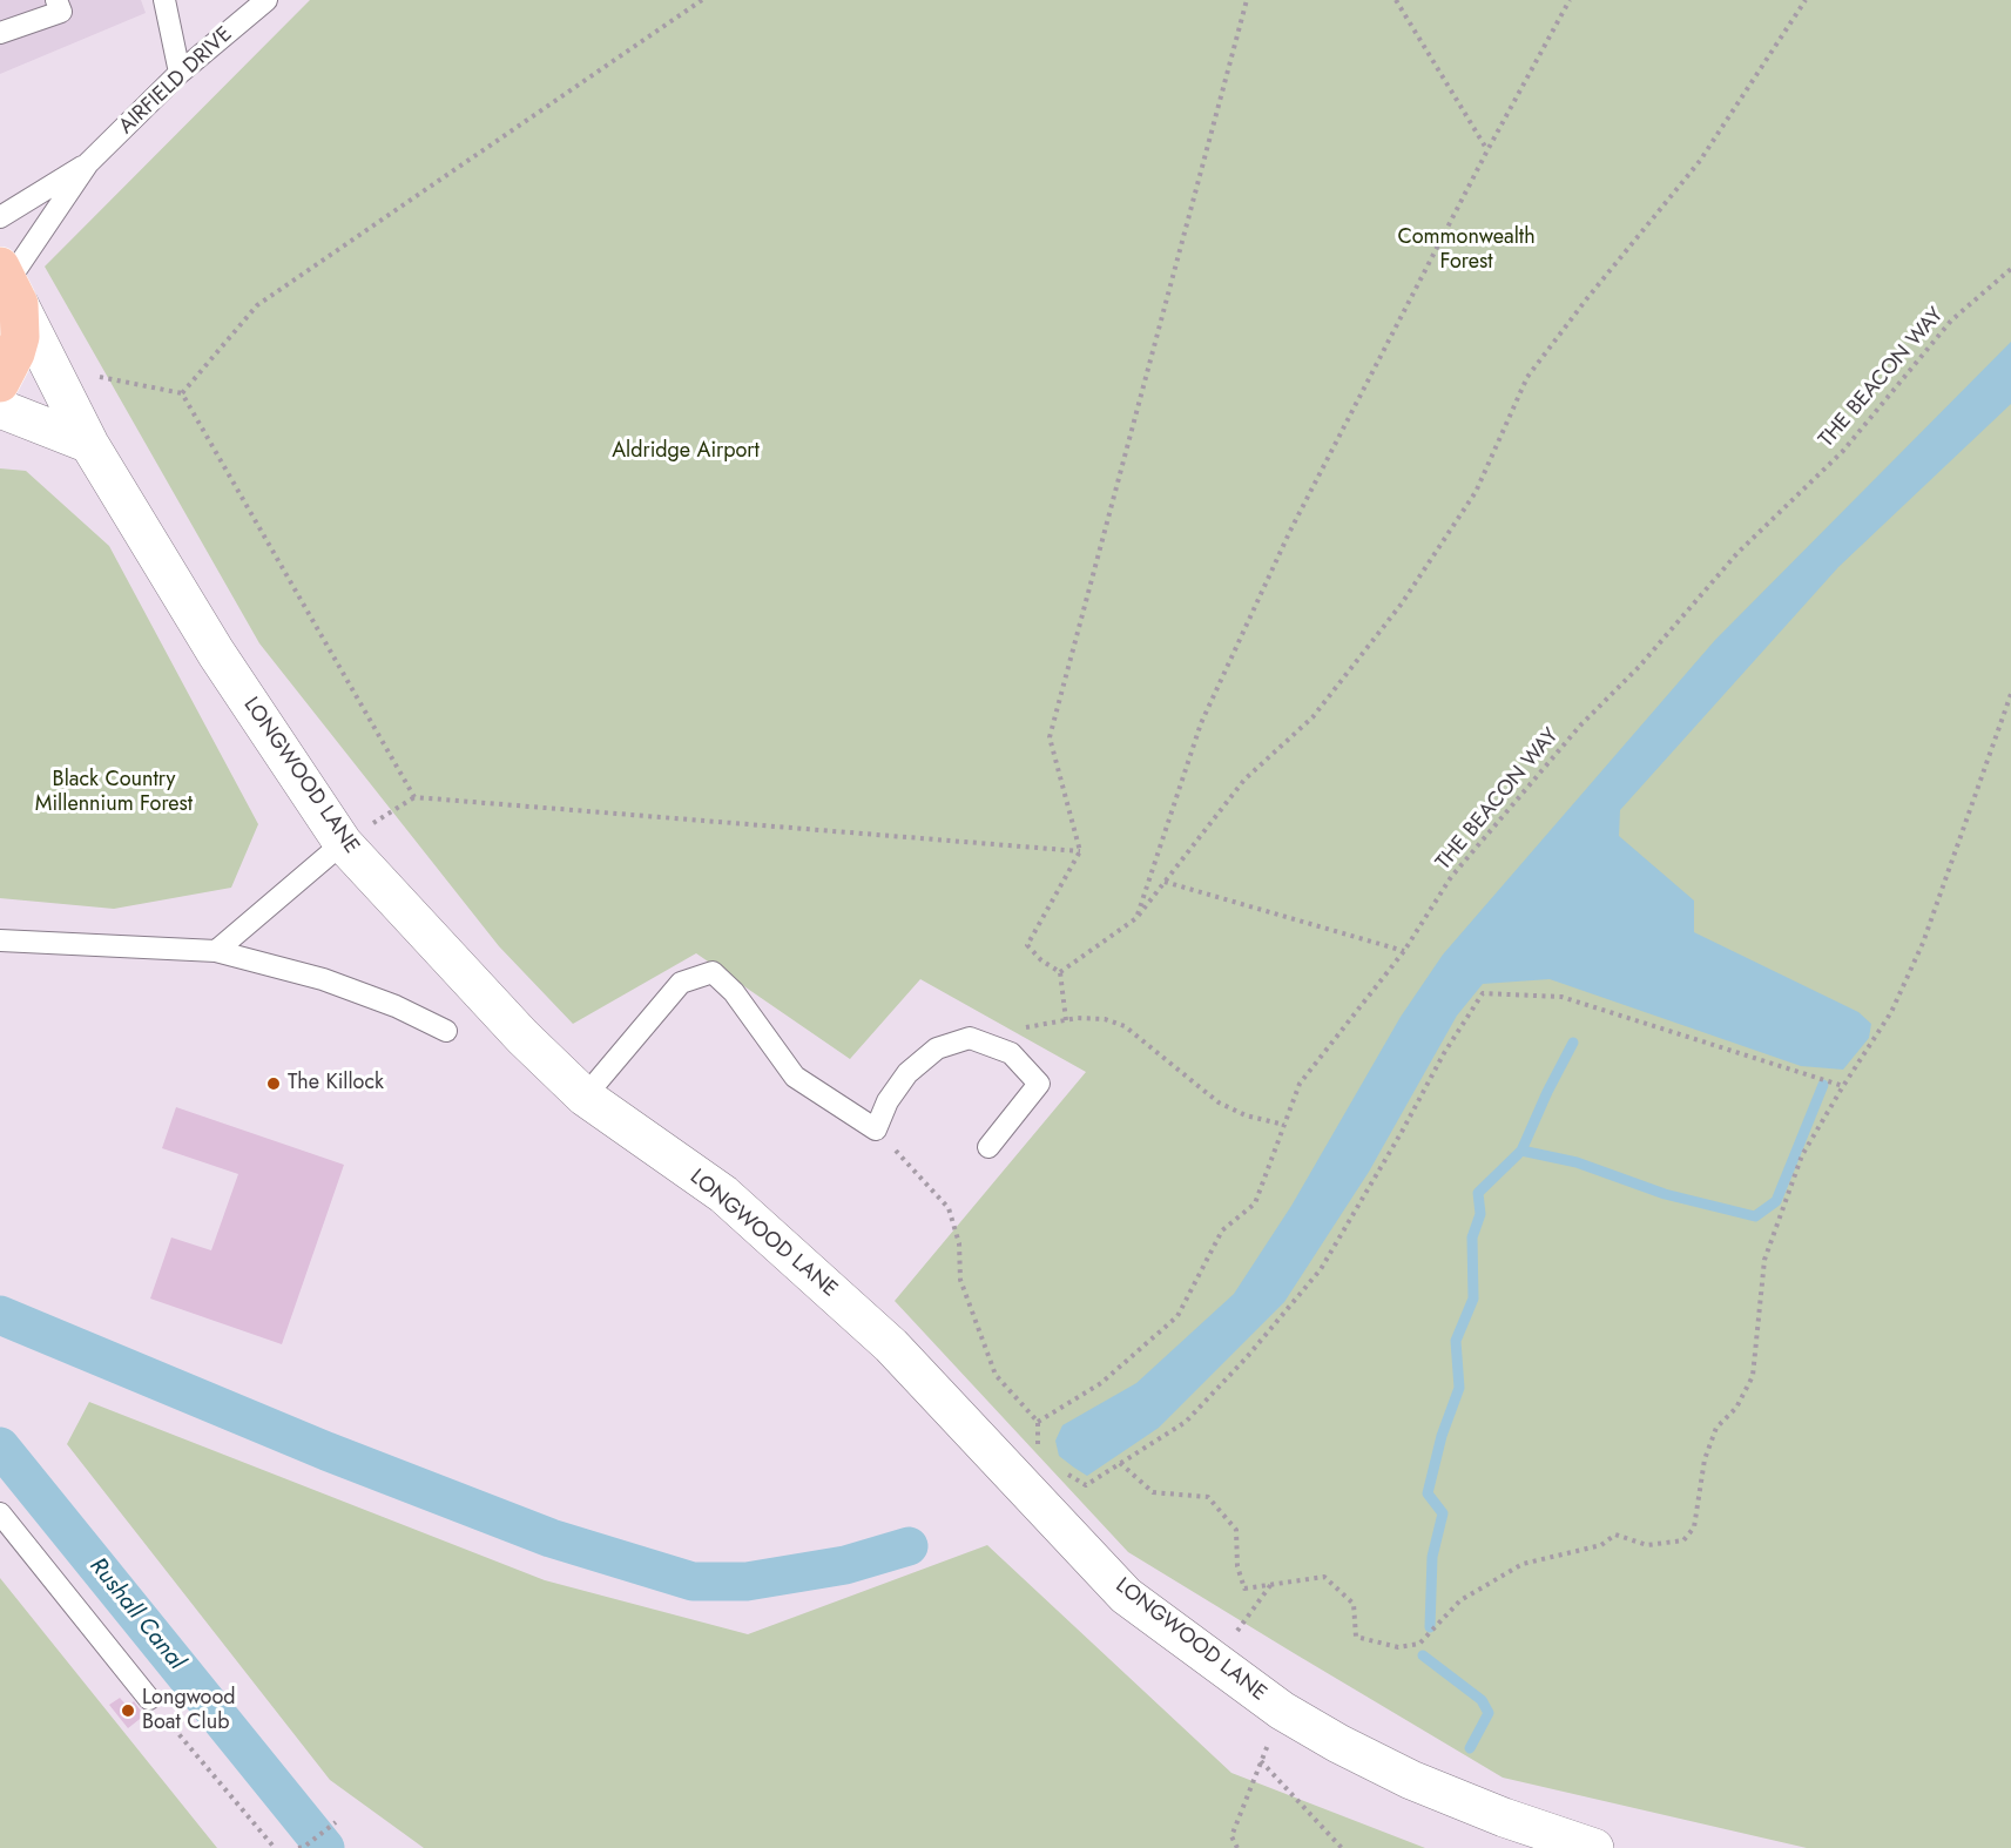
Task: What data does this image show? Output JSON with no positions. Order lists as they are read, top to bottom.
{
  "streets": {
    "street": ["LONGWOOD LANE"],
    "lane": ["AIRFIELD DRIVE"],
    "path": ["THE BEACON WAY"]
  },
  "crossings": [
    ["AIRFIELD DRIVE", "LONGWOOD LANE"]
  ],
  "water": ["Rushall Canal"],
  "parks": ["Commonwealth Forest", "Aldridge Airport", "Black Country Millennium Forest"],
  "places": ["The Killock", "Longwood Boat Club"]
}
